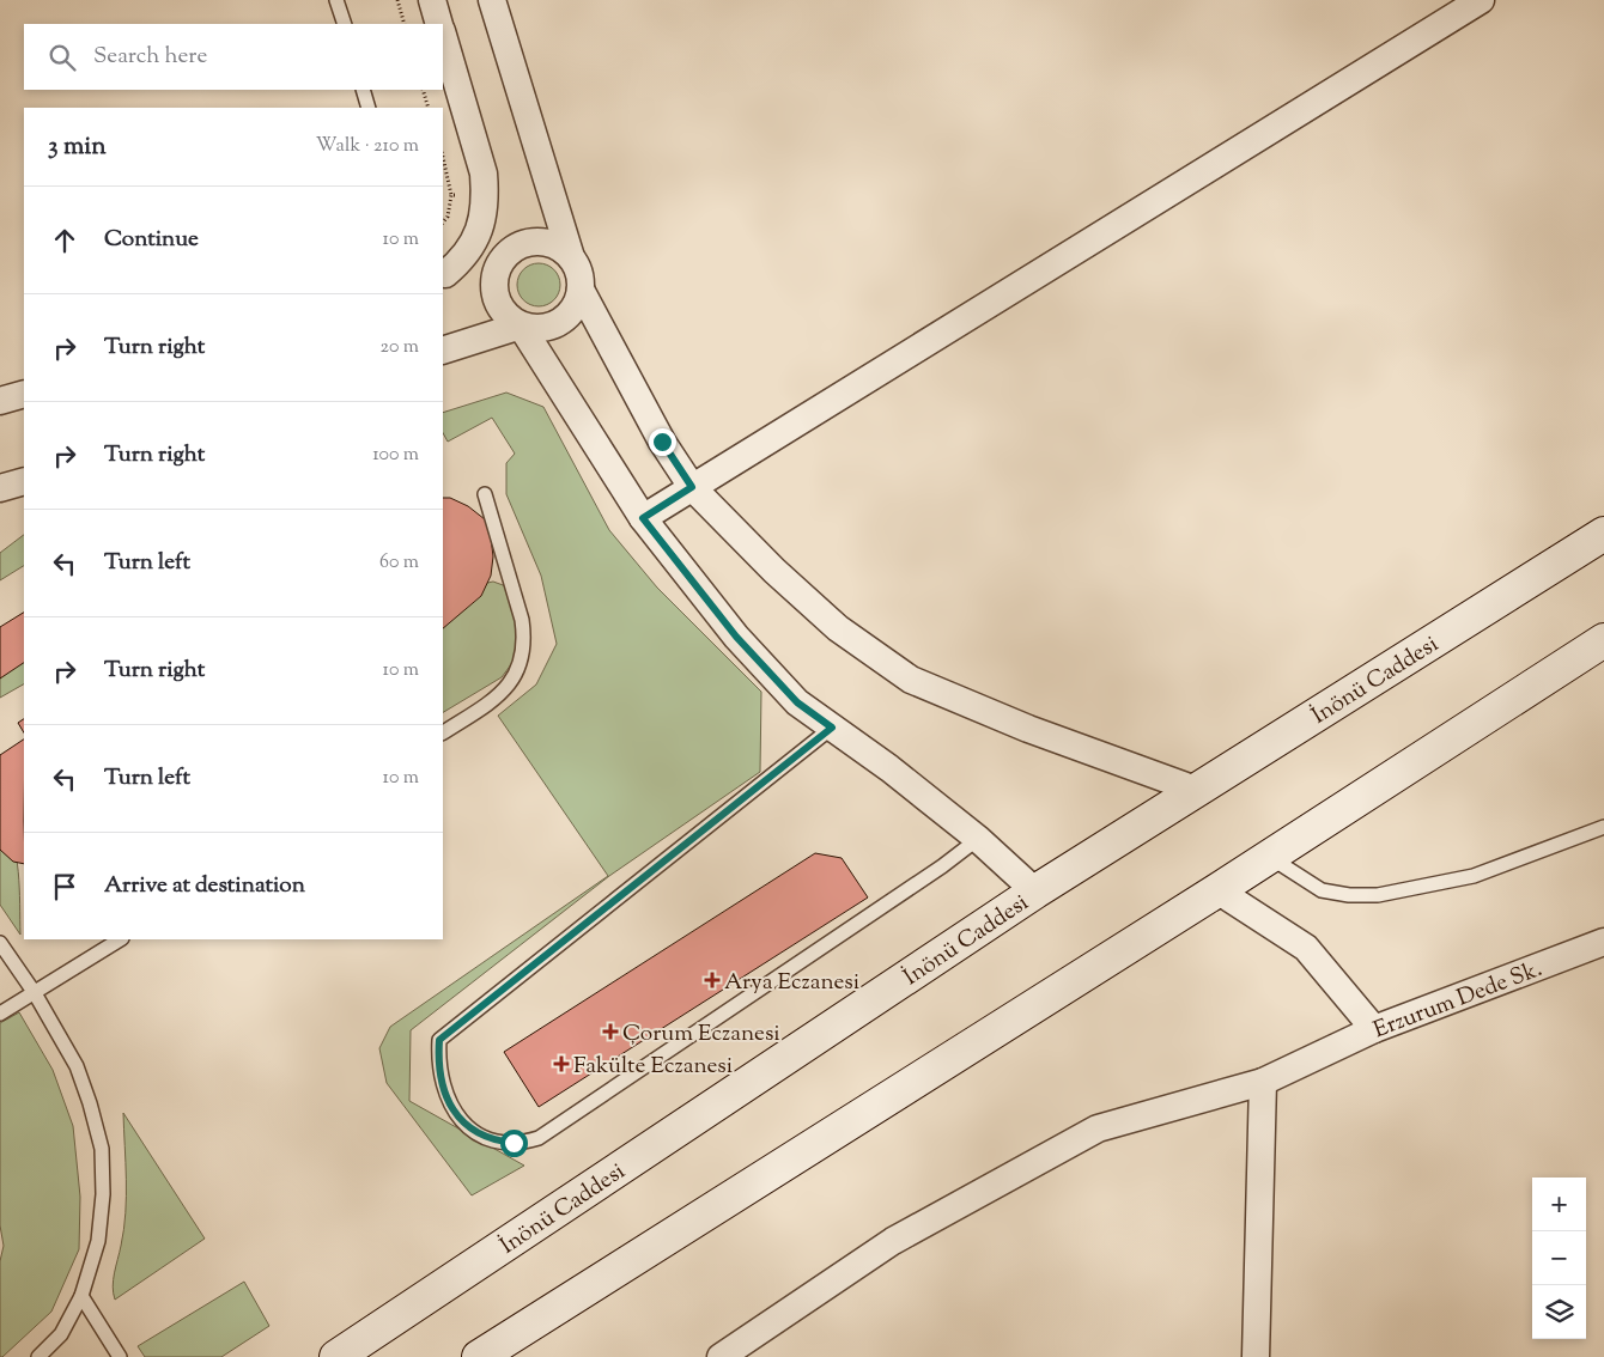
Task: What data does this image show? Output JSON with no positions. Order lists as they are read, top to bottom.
{
  "streets": {
    "main road": ["İnönü Caddesi"],
    "street": ["Erzurum Dede Sk."]
  },
  "places": {
    "health": ["Arya Eczanesi", "Çorum Eczanesi", "Fakülte Eczanesi"]
  },
  "page": {
    "search": "Search here",
    "heading": ["3 min", "Walk · 210 m"],
    "list": [
      ["Continue", "10 m"],
      ["Turn right", "20 m"],
      ["Turn right", "100 m"],
      ["Turn left", "60 m"],
      ["Turn right", "10 m"],
      ["Turn left", "10 m"],
      "Arrive at destination"
    ],
    "map_buttons": ["+", "−"]
  }
}
